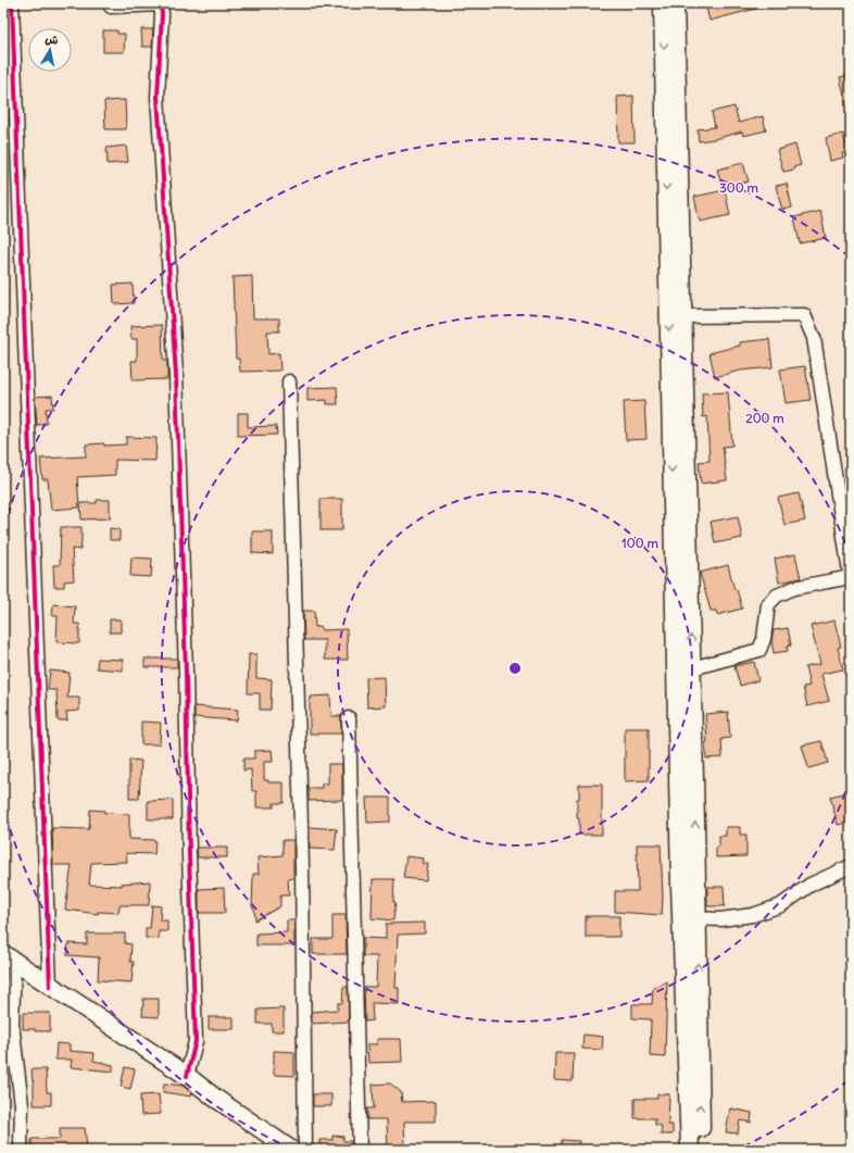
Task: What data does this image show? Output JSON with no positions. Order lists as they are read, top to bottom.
{
  "north": "top",
  "rings": ["300 m", "200 m", "100 m"]
}
